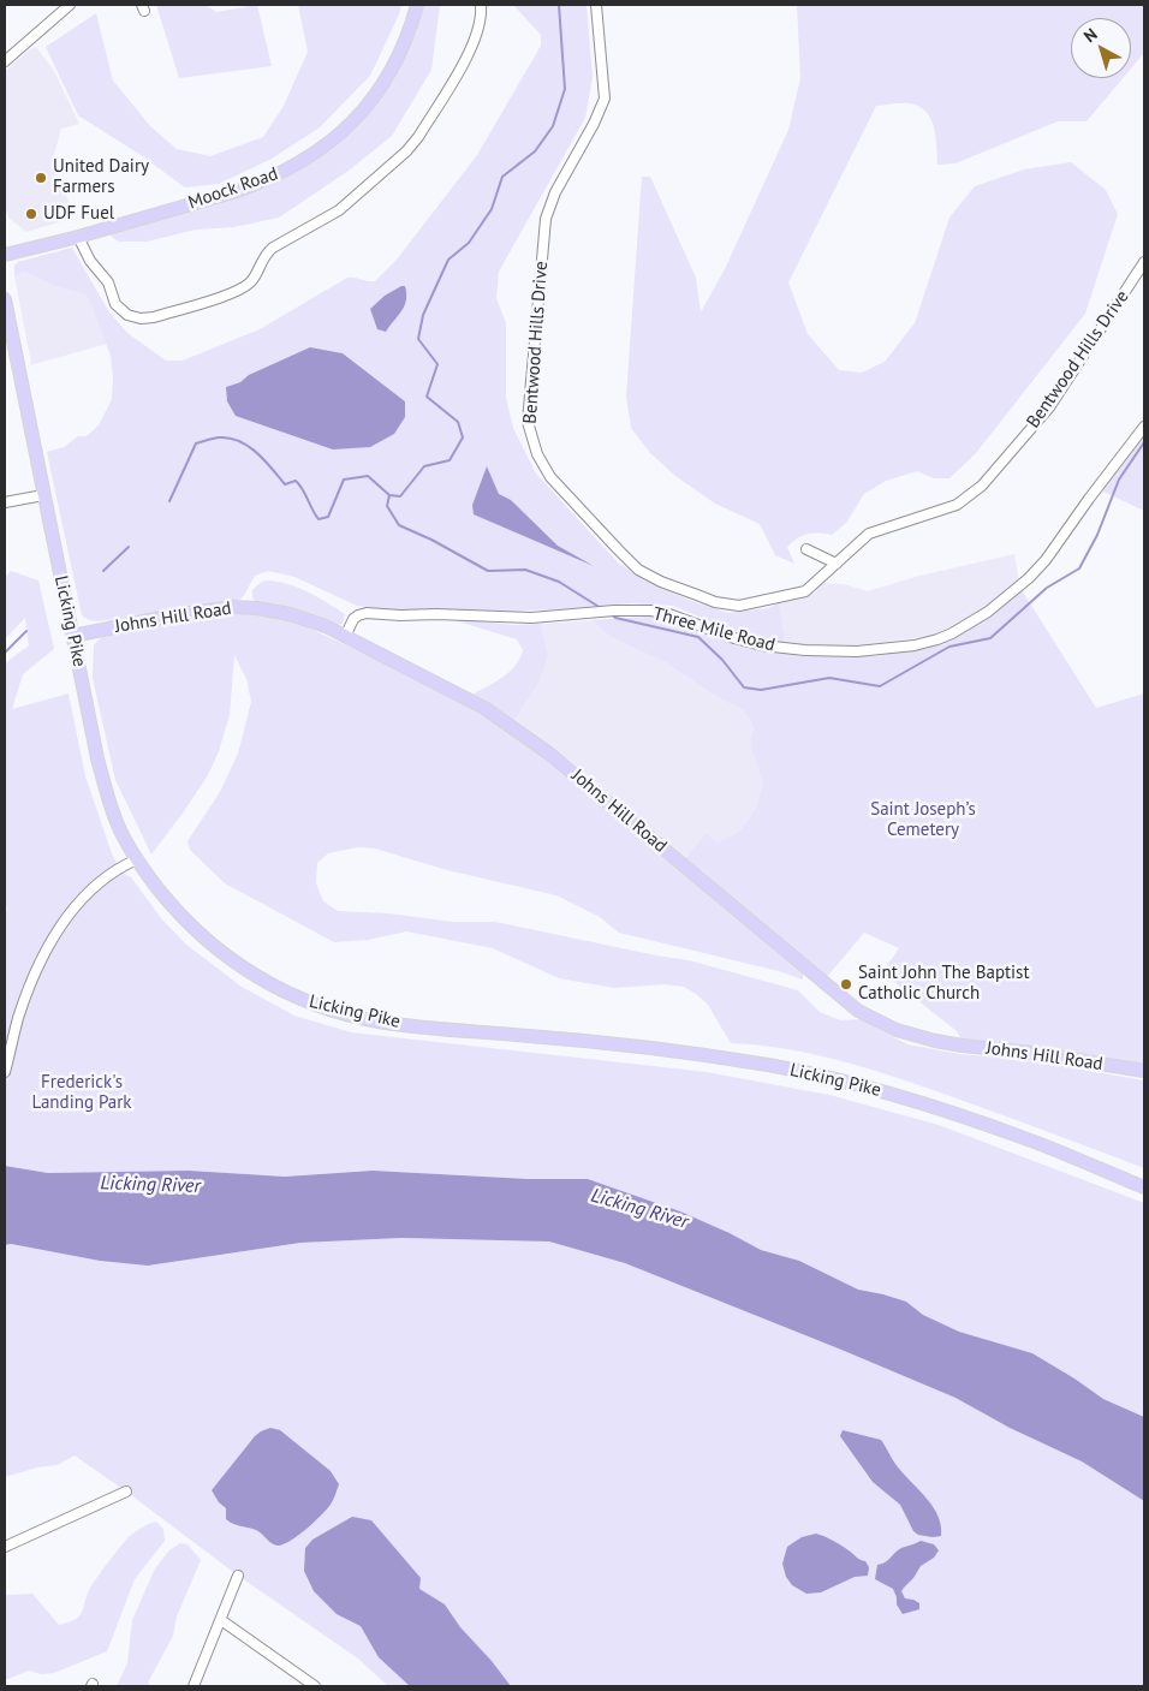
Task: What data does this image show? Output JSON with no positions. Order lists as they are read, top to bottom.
{
  "streets": {
    "main road": ["Moock Road", "Johns Hill Road", "Licking Pike"],
    "street": ["Bentwood Hills Drive", "Three Mile Road"]
  },
  "crossings": [
    ["Johns Hill Road", "Licking Pike"],
    ["Johns Hill Road", "Three Mile Road"]
  ],
  "water": ["Licking River"],
  "parks": ["Saint Joseph’s Cemetery", "Frederick's Landing Park"],
  "places": ["United Dairy Farmers", "UDF Fuel", "Saint John The Baptist Catholic Church"],
  "north": "top left"
}
